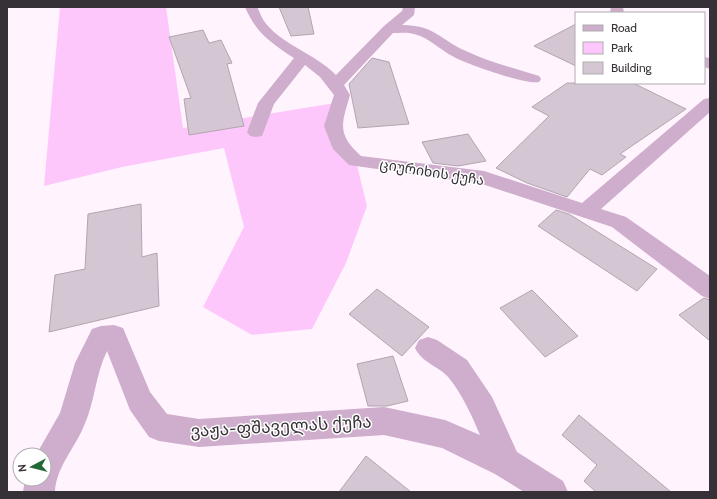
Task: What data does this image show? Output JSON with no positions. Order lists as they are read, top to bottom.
{
  "streets": {
    "street": ["ციურიხის ქუჩა", "ვაჟა-ფშაველას ქუჩა"]
  },
  "legend": ["Road", "Park", "Building"],
  "north": "left"
}
